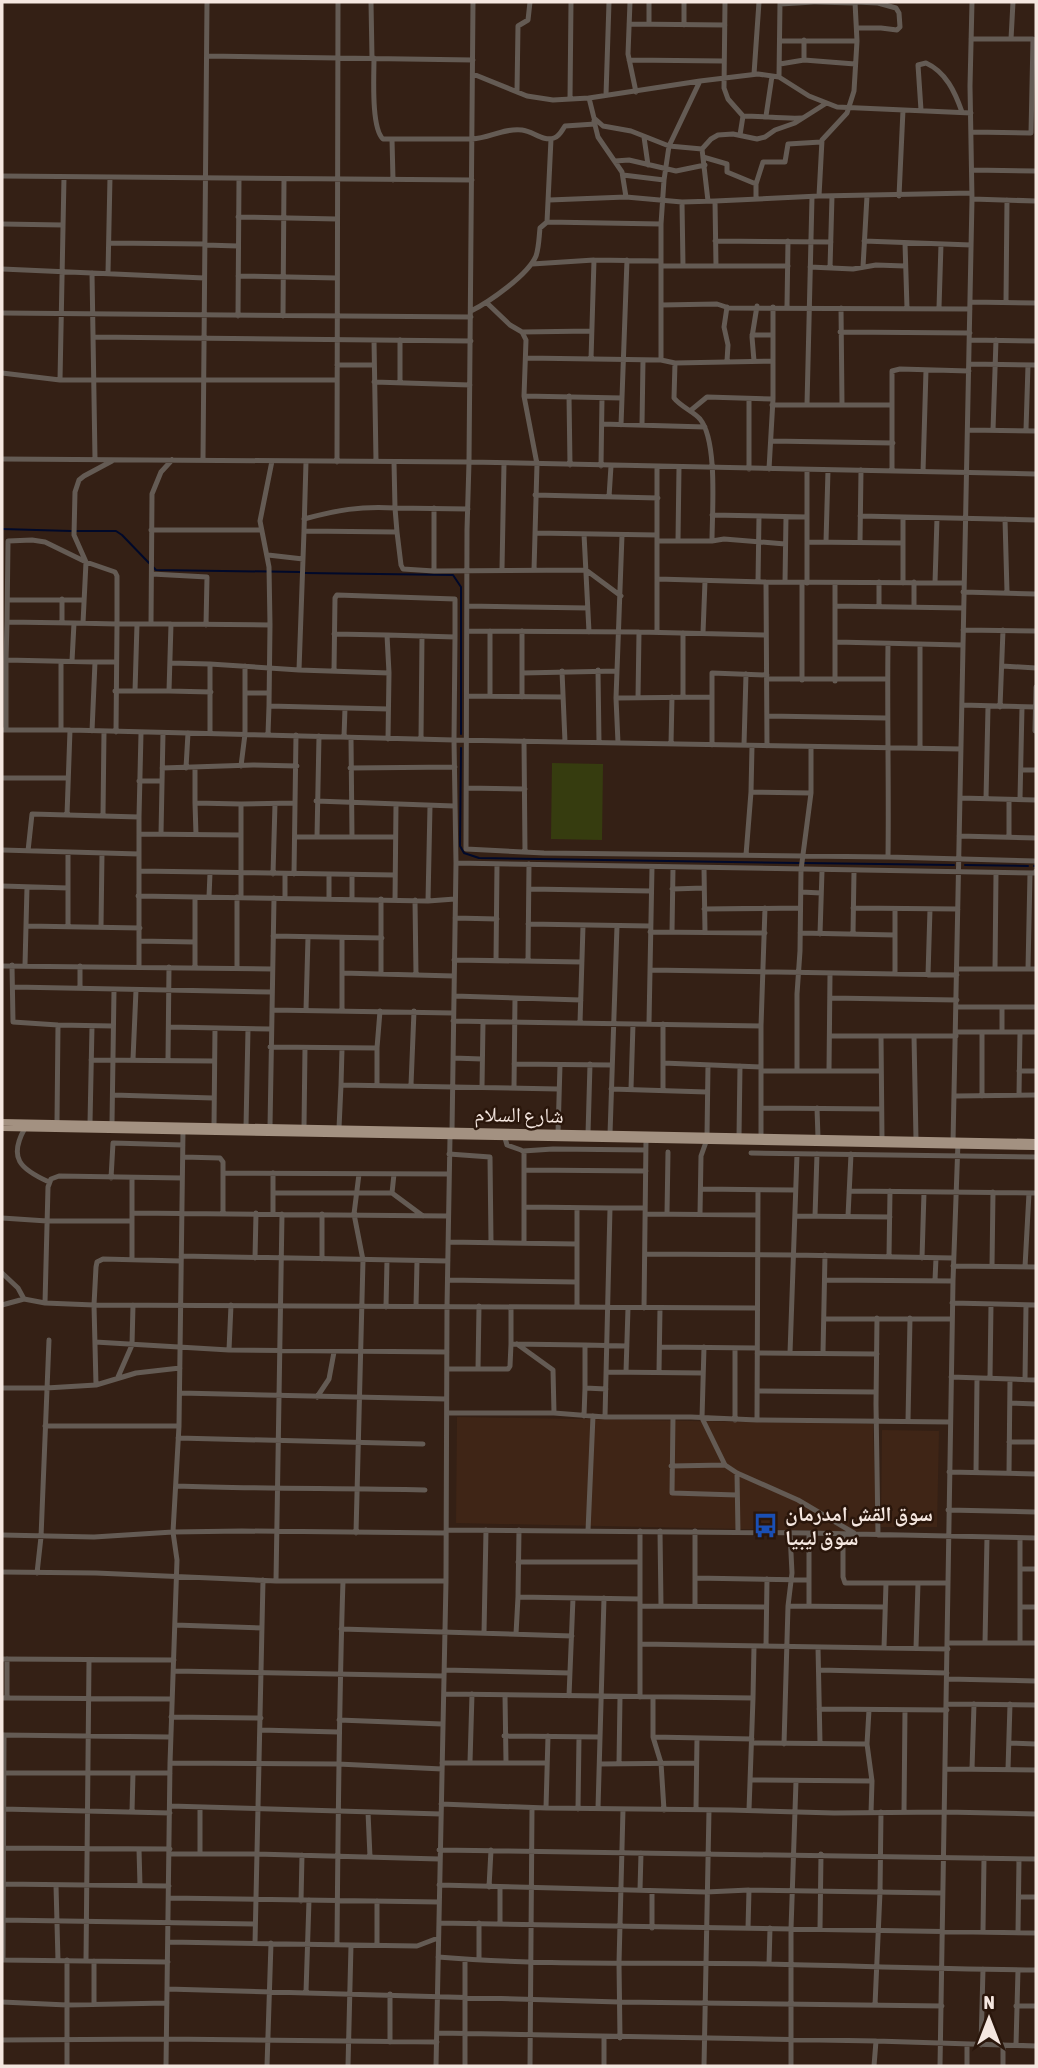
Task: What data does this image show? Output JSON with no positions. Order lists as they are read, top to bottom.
{
  "streets": {
    "main road": ["شارع السلام"]
  },
  "places": {
    "bus stop": ["سوق القش امدرمان سوق ليبيا"]
  },
  "north": "top"
}
